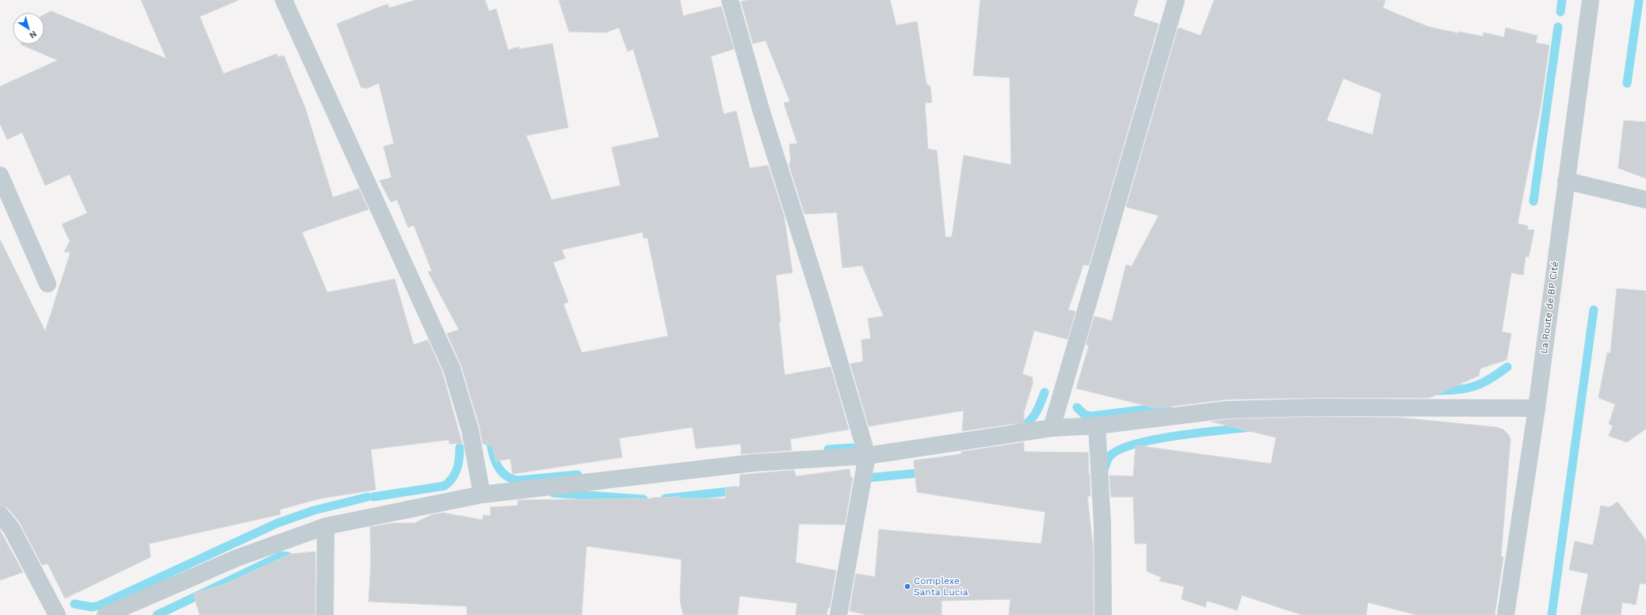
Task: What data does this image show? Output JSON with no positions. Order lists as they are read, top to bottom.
{
  "streets": {
    "street": ["La Route de BP Cité"]
  },
  "places": ["Complexe Santa Lucia"],
  "north": "bottom right"
}
